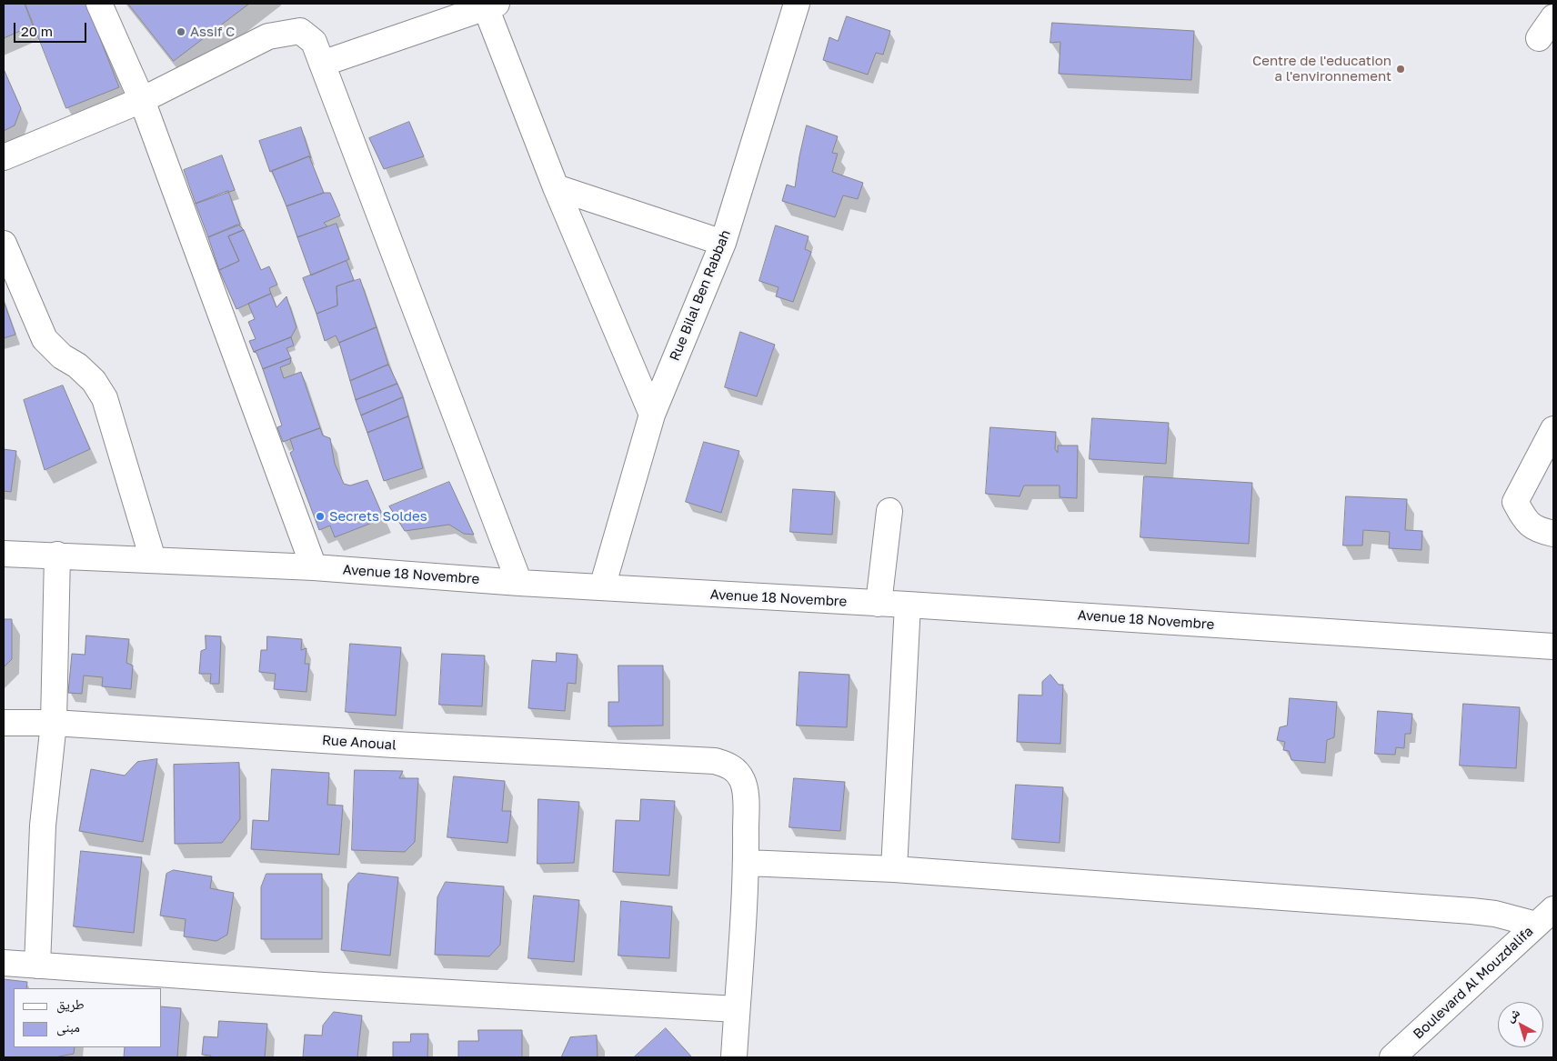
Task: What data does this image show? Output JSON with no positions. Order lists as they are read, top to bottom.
{
  "streets": {
    "street": [
      "Rue Bilal Ben Rabbah",
      "Avenue 18 Novembre",
      "Rue Anoual",
      "Boulevard Al Mouzdalifa"
    ]
  },
  "crossings": [
    ["Rue Bilal Ben Rabbah", "Avenue 18 Novembre"]
  ],
  "places": ["Assif C", "Centre de l'education a l'environnement", "Secrets Soldes"],
  "legend": ["طريق", "مبنى"],
  "scale_bar": "20 m",
  "north": "top left"
}
